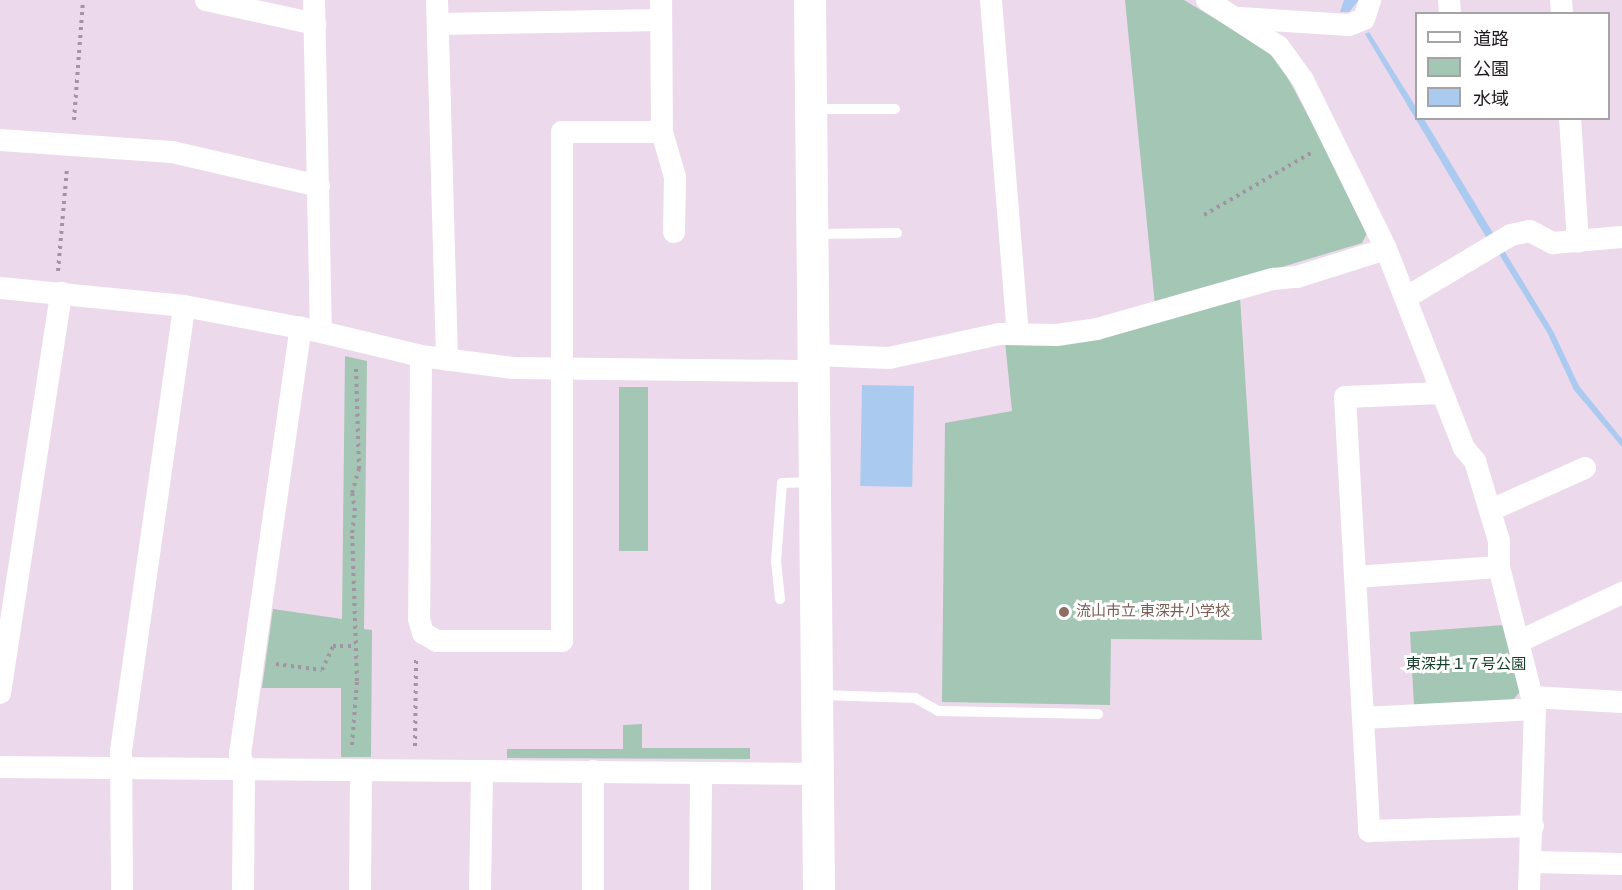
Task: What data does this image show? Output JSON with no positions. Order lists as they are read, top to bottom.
{
  "parks": ["東深井１７号公園"],
  "places": ["流山市立 東深井小学校"],
  "legend": ["道路", "公園", "水域"]
}
